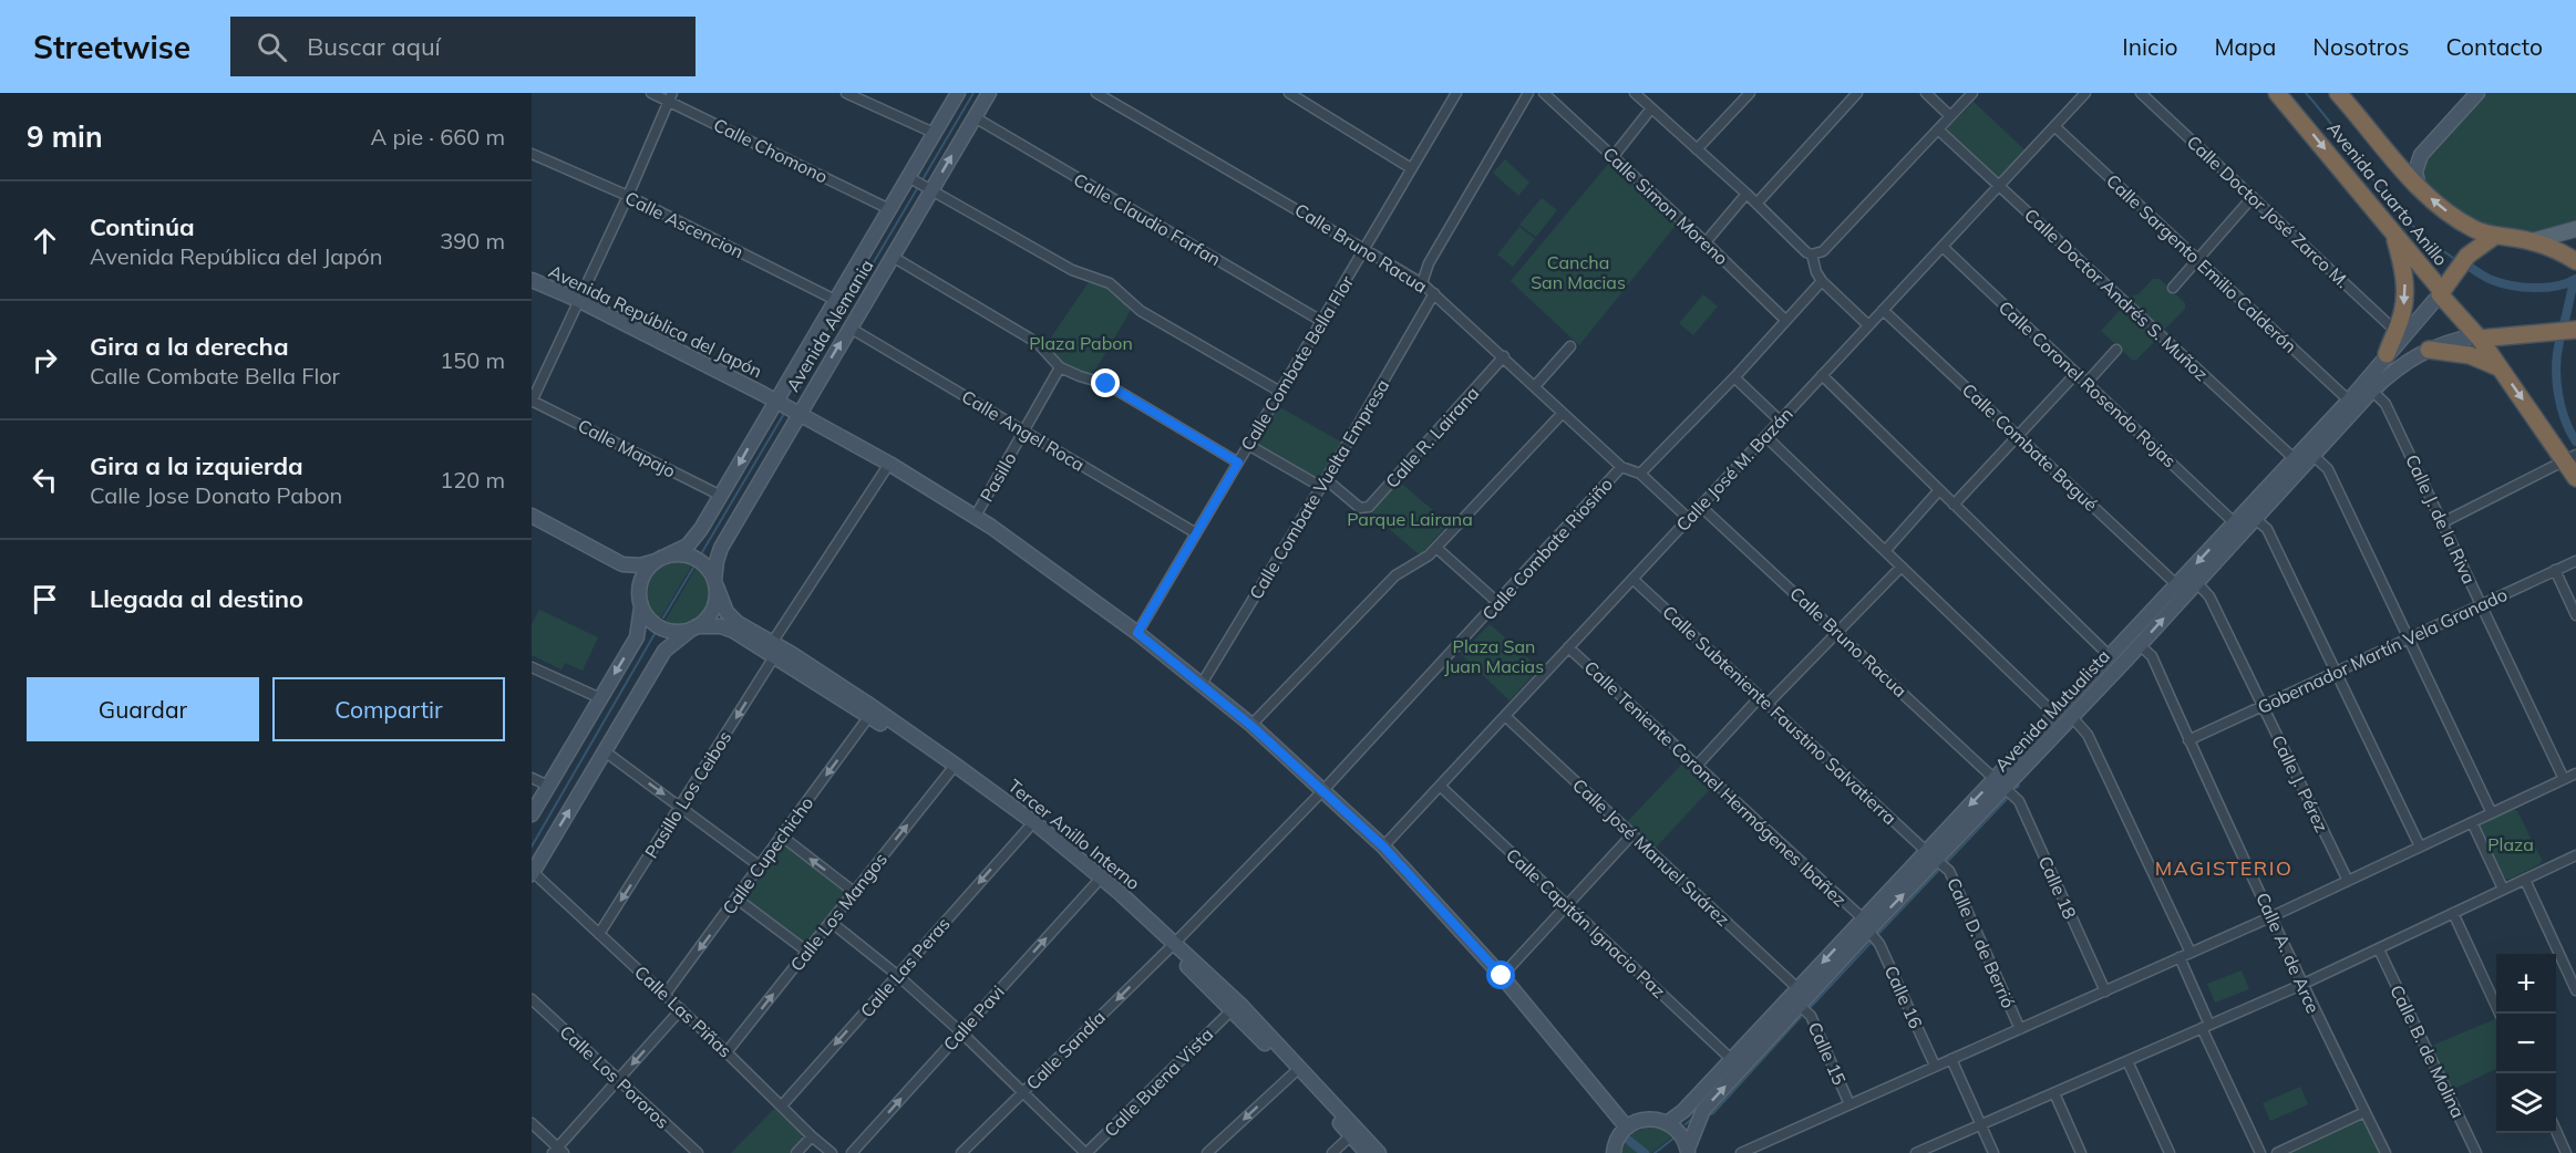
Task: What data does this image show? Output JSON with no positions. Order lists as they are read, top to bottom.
{
  "streets": {
    "highway": ["Avenida Cuarto Anillo"],
    "main road": [
      "Avenida República del Japón",
      "Avenida Alemania",
      "Avenida Mutualista",
      "Tercer Anillo Interno"
    ],
    "street": [
      "Calle Chomono",
      "Calle Simon Moreno",
      "Calle Doctor José Zarco M.",
      "Calle Claudio Farfan",
      "Calle Ascencion",
      "Calle Bruno Racua",
      "Calle Sargento Emilio Calderón",
      "Calle Doctor Andrés S. Muñoz",
      "Calle Combate Bella Flor",
      "Calle Coronel Rosendo Rojas",
      "Calle Angel Roca",
      "Calle R. Lairana",
      "Calle Combate Bagué",
      "Calle Mapajo",
      "Calle José M. Bazán",
      "Pasillo",
      "Calle Combate Vuelta Empresa",
      "Calle J. de la Riva",
      "Calle Combate Riosiño",
      "Gobernador Martín Vela Granado",
      "Calle Subteniente Faustino Salvatierra",
      "Calle Teniente Coronel Hermógenes Ibañez",
      "Calle J. Pérez",
      "Pasillo Los Ceibos",
      "Calle José Manuel Suárez",
      "Calle Cupechicho",
      "Calle 18",
      "Calle Los Mangos",
      "Calle Capitán Ignacio Paz",
      "Calle D. de Berrió",
      "Calle A. de Arce",
      "Calle Las Peras",
      "Calle 16",
      "Calle Las Piñas",
      "Calle Pavi",
      "Calle Sandía",
      "Calle B. de Molina",
      "Calle 15",
      "Calle Los Pororos",
      "Calle Buena Vista"
    ]
  },
  "crossings": [
    ["Calle Chomono", "Avenida Alemania"],
    ["Avenida Cuarto Anillo", "Avenida Mutualista"],
    ["Calle Simon Moreno", "Calle Combate Riosiño"],
    ["Calle Claudio Farfan", "Avenida Alemania"],
    ["Calle Claudio Farfan", "Calle Combate Bella Flor"],
    ["Calle Ascencion", "Avenida Alemania"],
    ["Calle Bruno Racua", "Calle Combate Bella Flor"],
    ["Calle Bruno Racua", "Calle R. Lairana"],
    ["Calle Bruno Racua", "Calle José M. Bazán"],
    ["Calle Bruno Racua", "Calle Combate Vuelta Empresa"],
    ["Calle Bruno Racua", "Calle Combate Riosiño"],
    ["Calle Bruno Racua", "Avenida Mutualista"],
    ["Calle Bruno Racua", "Calle 18"],
    ["Calle Sargento Emilio Calderón", "Calle José M. Bazán"],
    ["Calle Sargento Emilio Calderón", "Avenida Mutualista"],
    ["Calle Doctor Andrés S. Muñoz", "Calle José M. Bazán"],
    ["Calle Doctor Andrés S. Muñoz", "Avenida Mutualista"],
    ["Avenida República del Japón", "Avenida Alemania"],
    ["Avenida República del Japón", "Calle Combate Bella Flor"],
    ["Avenida República del Japón", "Calle José M. Bazán"],
    ["Avenida República del Japón", "Pasillo"],
    ["Avenida República del Japón", "Calle Combate Vuelta Empresa"],
    ["Avenida República del Japón", "Calle Combate Riosiño"],
    ["Avenida República del Japón", "Pasillo Los Ceibos"],
    ["Avenida Alemania", "Calle Angel Roca"],
    ["Avenida Alemania", "Calle Mapajo"],
    ["Avenida Alemania", "Tercer Anillo Interno"],
    ["Calle Combate Bella Flor", "Calle Angel Roca"],
    ["Calle Combate Bella Flor", "Calle R. Lairana"],
    ["Calle Coronel Rosendo Rojas", "Calle José M. Bazán"],
    ["Calle Coronel Rosendo Rojas", "Avenida Mutualista"],
    ["Calle Angel Roca", "Pasillo"],
    ["Calle R. Lairana", "Calle Combate Vuelta Empresa"],
    ["Calle Combate Bagué", "Calle José M. Bazán"],
    ["Calle Combate Bagué", "Avenida Mutualista"],
    ["Calle José M. Bazán", "Calle Subteniente Faustino Salvatierra"],
    ["Calle José M. Bazán", "Calle Teniente Coronel Hermógenes Ibañez"],
    ["Calle José M. Bazán", "Calle José Manuel Suárez"],
    ["Calle José M. Bazán", "Calle Capitán Ignacio Paz"],
    ["Calle J. de la Riva", "Gobernador Martín Vela Granado"],
    ["Calle J. de la Riva", "Avenida Mutualista"],
    ["Calle Combate Riosiño", "Tercer Anillo Interno"],
    ["Calle Combate Riosiño", "Calle Sandía"],
    ["Gobernador Martín Vela Granado", "Calle J. Pérez"],
    ["Gobernador Martín Vela Granado", "Calle A. de Arce"],
    ["Avenida Mutualista", "Calle Subteniente Faustino Salvatierra"],
    ["Avenida Mutualista", "Calle Teniente Coronel Hermógenes Ibañez"],
    ["Avenida Mutualista", "Calle J. Pérez"],
    ["Avenida Mutualista", "Calle José Manuel Suárez"],
    ["Avenida Mutualista", "Calle 18"],
    ["Avenida Mutualista", "Calle Capitán Ignacio Paz"],
    ["Avenida Mutualista", "Calle D. de Berrió"],
    ["Avenida Mutualista", "Calle A. de Arce"],
    ["Avenida Mutualista", "Calle 16"],
    ["Avenida Mutualista", "Calle 15"],
    ["Calle Subteniente Faustino Salvatierra", "Calle D. de Berrió"],
    ["Calle Teniente Coronel Hermógenes Ibañez", "Calle 16"],
    ["Pasillo Los Ceibos", "Tercer Anillo Interno"],
    ["Pasillo Los Ceibos", "Calle Las Piñas"],
    ["Tercer Anillo Interno", "Calle Cupechicho"],
    ["Tercer Anillo Interno", "Calle Los Mangos"],
    ["Tercer Anillo Interno", "Calle Las Peras"],
    ["Tercer Anillo Interno", "Calle Pavi"],
    ["Tercer Anillo Interno", "Calle Sandía"],
    ["Tercer Anillo Interno", "Calle Buena Vista"],
    ["Calle Cupechicho", "Calle Las Piñas"],
    ["Calle Los Mangos", "Calle Las Piñas"],
    ["Calle Las Peras", "Calle Las Piñas"]
  ],
  "one_way": [
    "Pasillo Los Ceibos",
    "Calle Cupechicho",
    "Calle Los Mangos",
    "Calle Las Peras",
    "Calle Pavi",
    "Calle Sandía"
  ],
  "districts": ["MAGISTERIO"],
  "parks": [
    "Cancha San Macias",
    "Plaza Pabon",
    "Parque Lairana",
    "Plaza San Juan Macias",
    "Plaza"
  ],
  "page": {
    "header": "Streetwise",
    "search": "Buscar aquí",
    "nav": [
      "Inicio",
      "Mapa",
      "Nosotros",
      "Contacto"
    ],
    "heading": ["9 min", "A pie · 660 m"],
    "list": [
      ["Continúa", "Avenida República del Japón", "390 m"],
      ["Gira a la derecha", "Calle Combate Bella Flor", "150 m"],
      ["Gira a la izquierda", "Calle Jose Donato Pabon", "120 m"],
      "Llegada al destino"
    ],
    "buttons": ["Guardar", "Compartir"],
    "map_buttons": ["+", "−"]
  }
}
